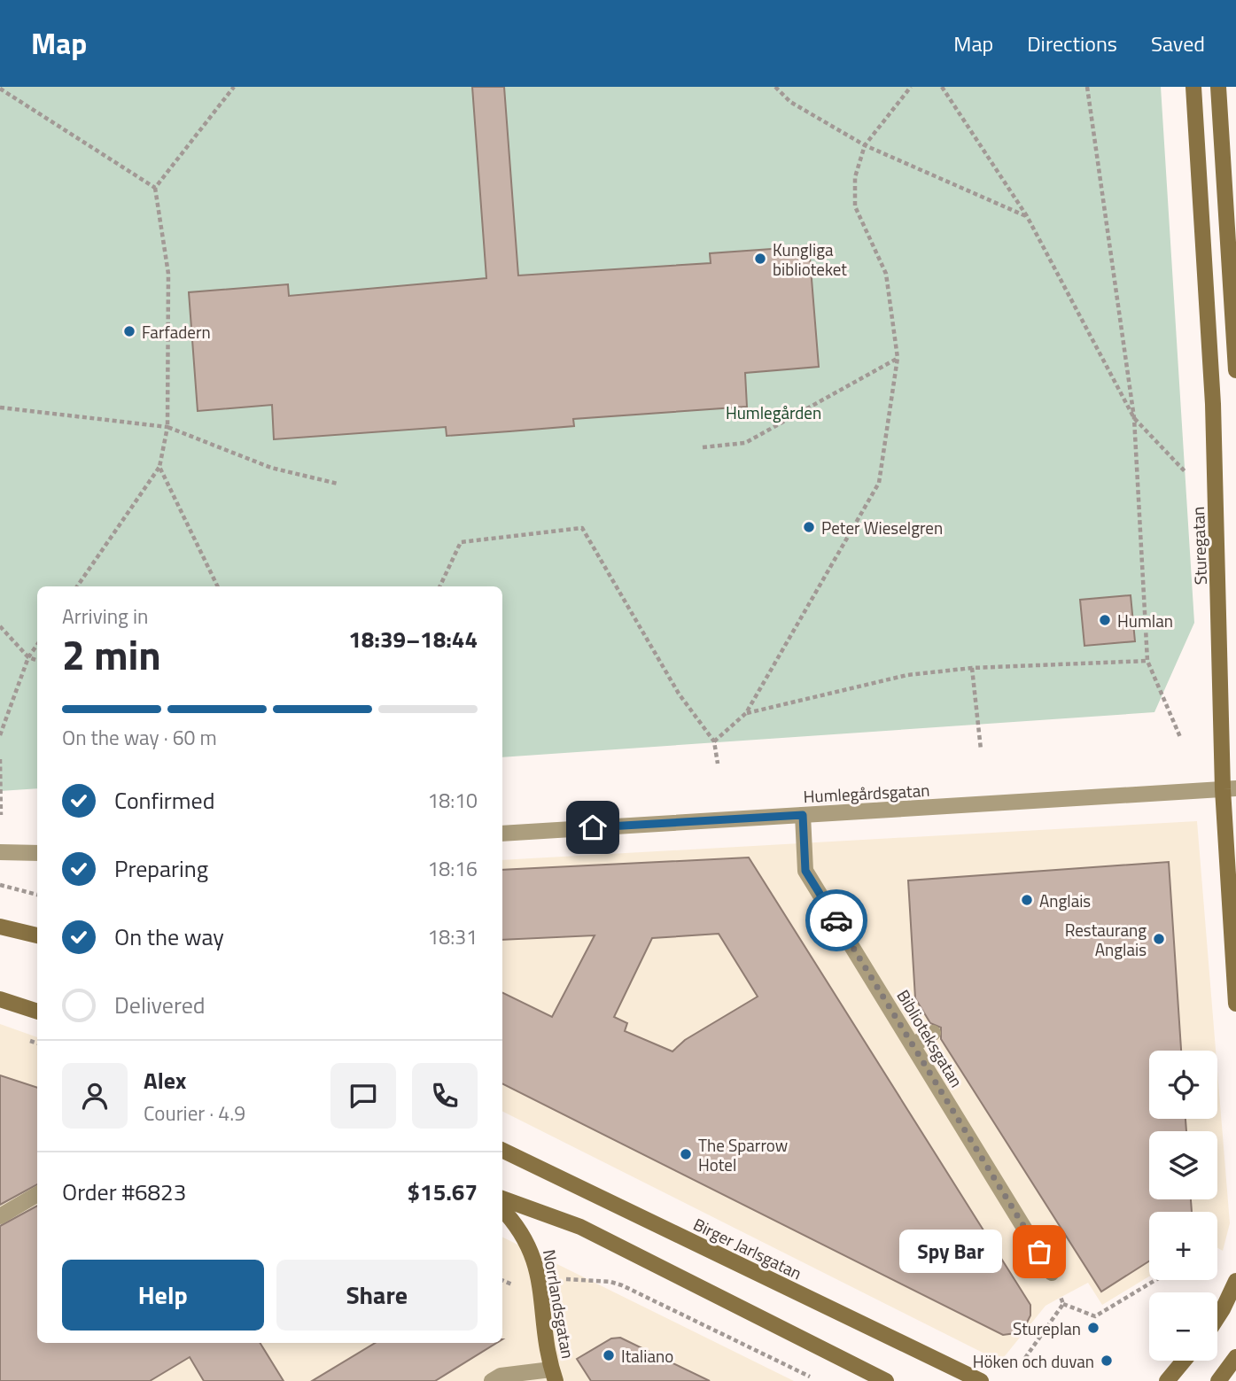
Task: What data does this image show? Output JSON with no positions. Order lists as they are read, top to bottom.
{
  "streets": {
    "street": [
      "Sturegatan",
      "Humlegårdsgatan",
      "Biblioteksgatan",
      "Birger Jarlsgatan",
      "Norrlandsgatan"
    ]
  },
  "crossings": [
    ["Sturegatan", "Humlegårdsgatan"],
    ["Humlegårdsgatan", "Biblioteksgatan"]
  ],
  "parks": ["Humlegården"],
  "places": [
    "Kungliga biblioteket",
    "Farfadern",
    "Peter Wieselgren",
    "Humlan",
    "Anglais",
    "Restaurang Anglais",
    "The Sparrow Hotel",
    "Spy Bar",
    "Stureplan",
    "Italiano",
    "Höken och duvan"
  ],
  "page": {
    "header": "Map",
    "nav": ["Map", "Directions", "Saved"],
    "heading": ["2 min", "Arriving in", "18:39–18:44"],
    "panel": [
      "Alex",
      "Courier · 4.9",
      "Order #6823",
      "$15.67"
    ],
    "bar": "On the way · 60 m",
    "list": [
      ["Confirmed", "18:10"],
      ["Preparing", "18:16"],
      ["On the way", "18:31"],
      "Delivered"
    ],
    "map_buttons": ["+", "−"],
    "bubble": "Spy Bar",
    "buttons": ["Help", "Share"]
  }
}
